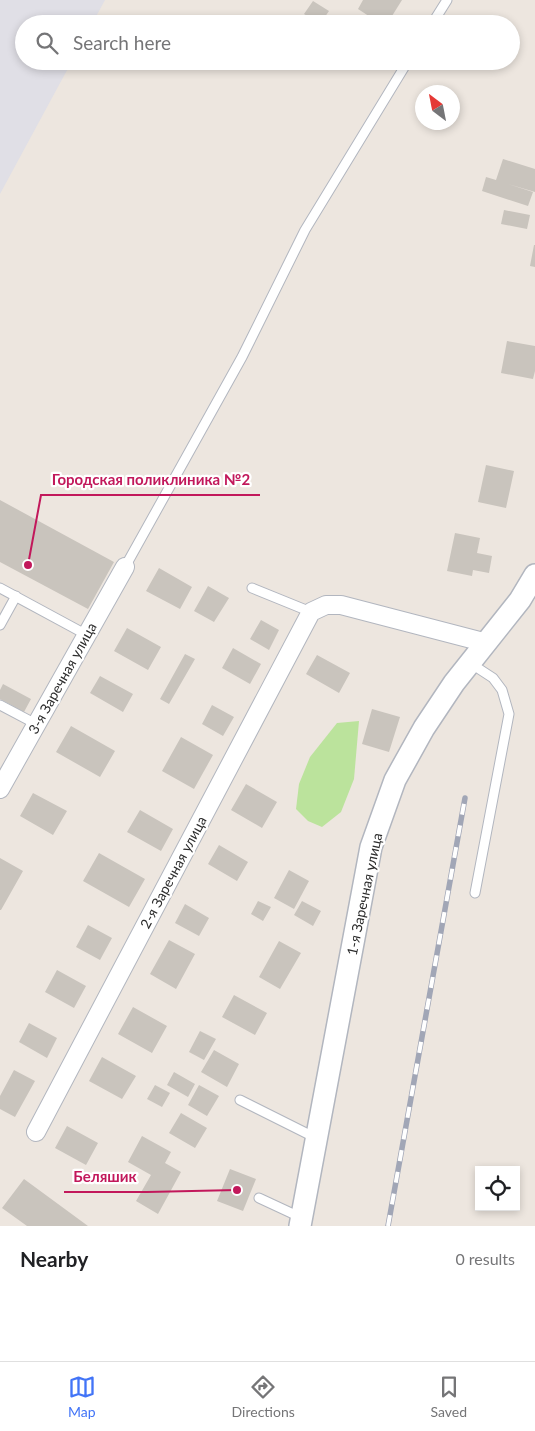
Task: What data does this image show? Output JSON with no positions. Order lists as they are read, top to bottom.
{
  "streets": {
    "street": ["3-я Заречная улица", "2-я Заречная улица", "1-я Заречная улица"]
  },
  "places": ["Городская поликлиника №2", "Беляшик"],
  "north": "top left",
  "page": {
    "search": "Search here",
    "heading": ["Nearby", "0 results"],
    "nav": ["Map", "Directions", "Saved"]
  }
}
